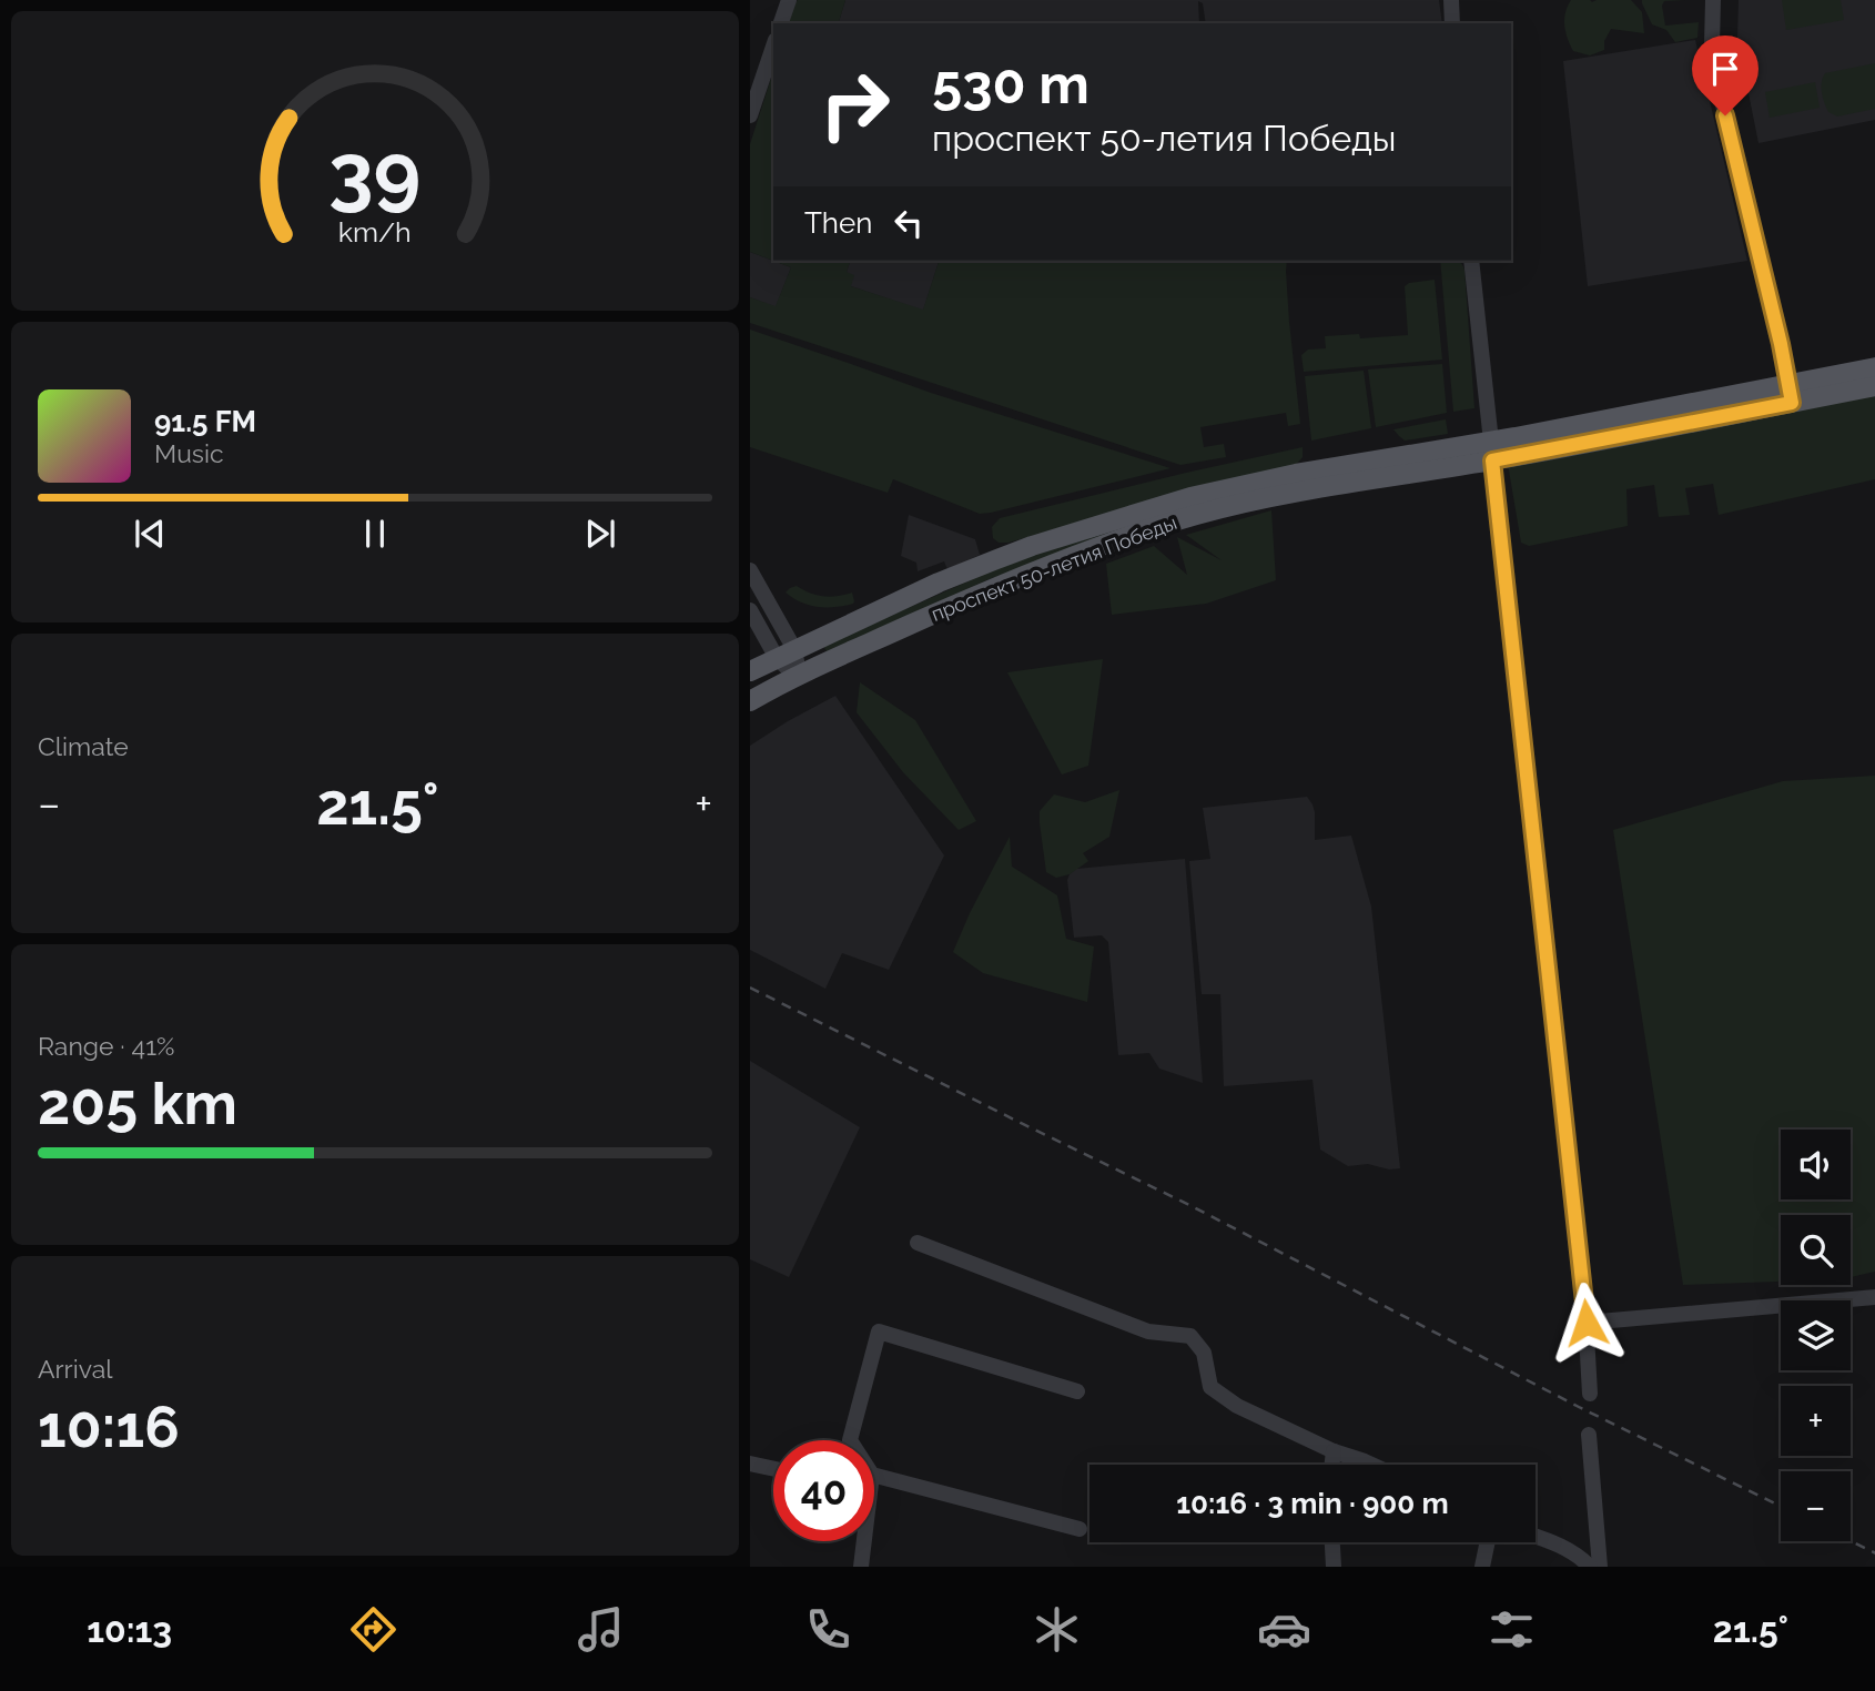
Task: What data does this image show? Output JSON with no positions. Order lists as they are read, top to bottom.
{
  "streets": {
    "main road": ["проспект 50-летия Победы"]
  },
  "page": {
    "turn": ["530 m", "проспект 50-летия Победы"],
    "then": "Then",
    "song": ["91.5 FM", "Music"],
    "tile": [
      "Climate",
      ["Range · 41%", "205 km"],
      ["Arrival", "10:16"]
    ],
    "heat": ["−", "21.5°", "+"],
    "map_buttons": ["+", "−"],
    "limit": "40",
    "trip": "10:16 · 3 min · 900 m",
    "tabs": ["10:13", "21.5°"],
    "gauge": ["39", "km/h"]
  }
}
